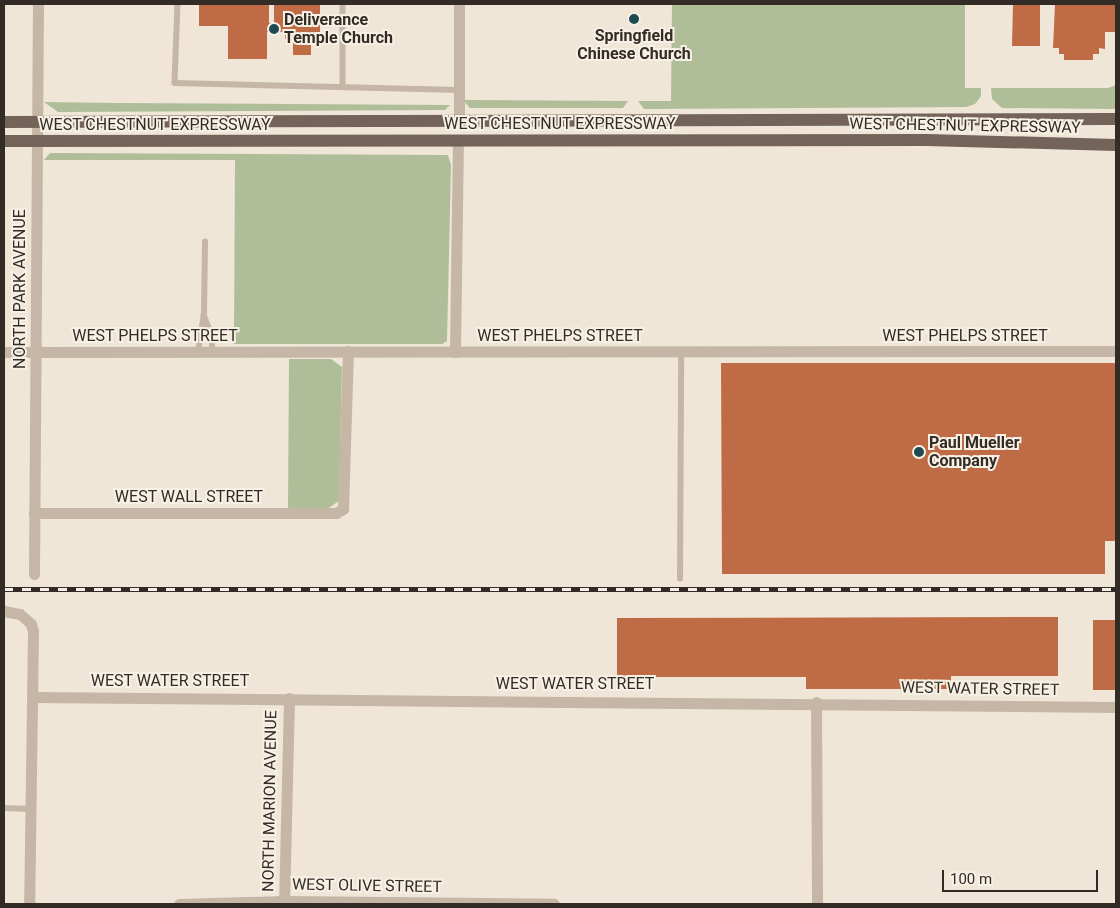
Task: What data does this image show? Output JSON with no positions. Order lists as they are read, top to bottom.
{
  "streets": {
    "main road": ["WEST CHESTNUT EXPRESSWAY"],
    "street": [
      "NORTH PARK AVENUE",
      "WEST PHELPS STREET",
      "WEST WALL STREET",
      "WEST WATER STREET",
      "NORTH MARION AVENUE",
      "WEST OLIVE STREET"
    ]
  },
  "crossings": [
    ["WEST CHESTNUT EXPRESSWAY", "NORTH PARK AVENUE"],
    ["NORTH PARK AVENUE", "WEST PHELPS STREET"],
    ["NORTH PARK AVENUE", "WEST WALL STREET"],
    ["WEST PHELPS STREET", "WEST WALL STREET"],
    ["WEST WATER STREET", "NORTH MARION AVENUE"],
    ["NORTH MARION AVENUE", "WEST OLIVE STREET"]
  ],
  "places": ["Springfield Chinese Church", "Deliverance Temple Church", "Paul Mueller Company"],
  "scale_bar": "100 m"
}
